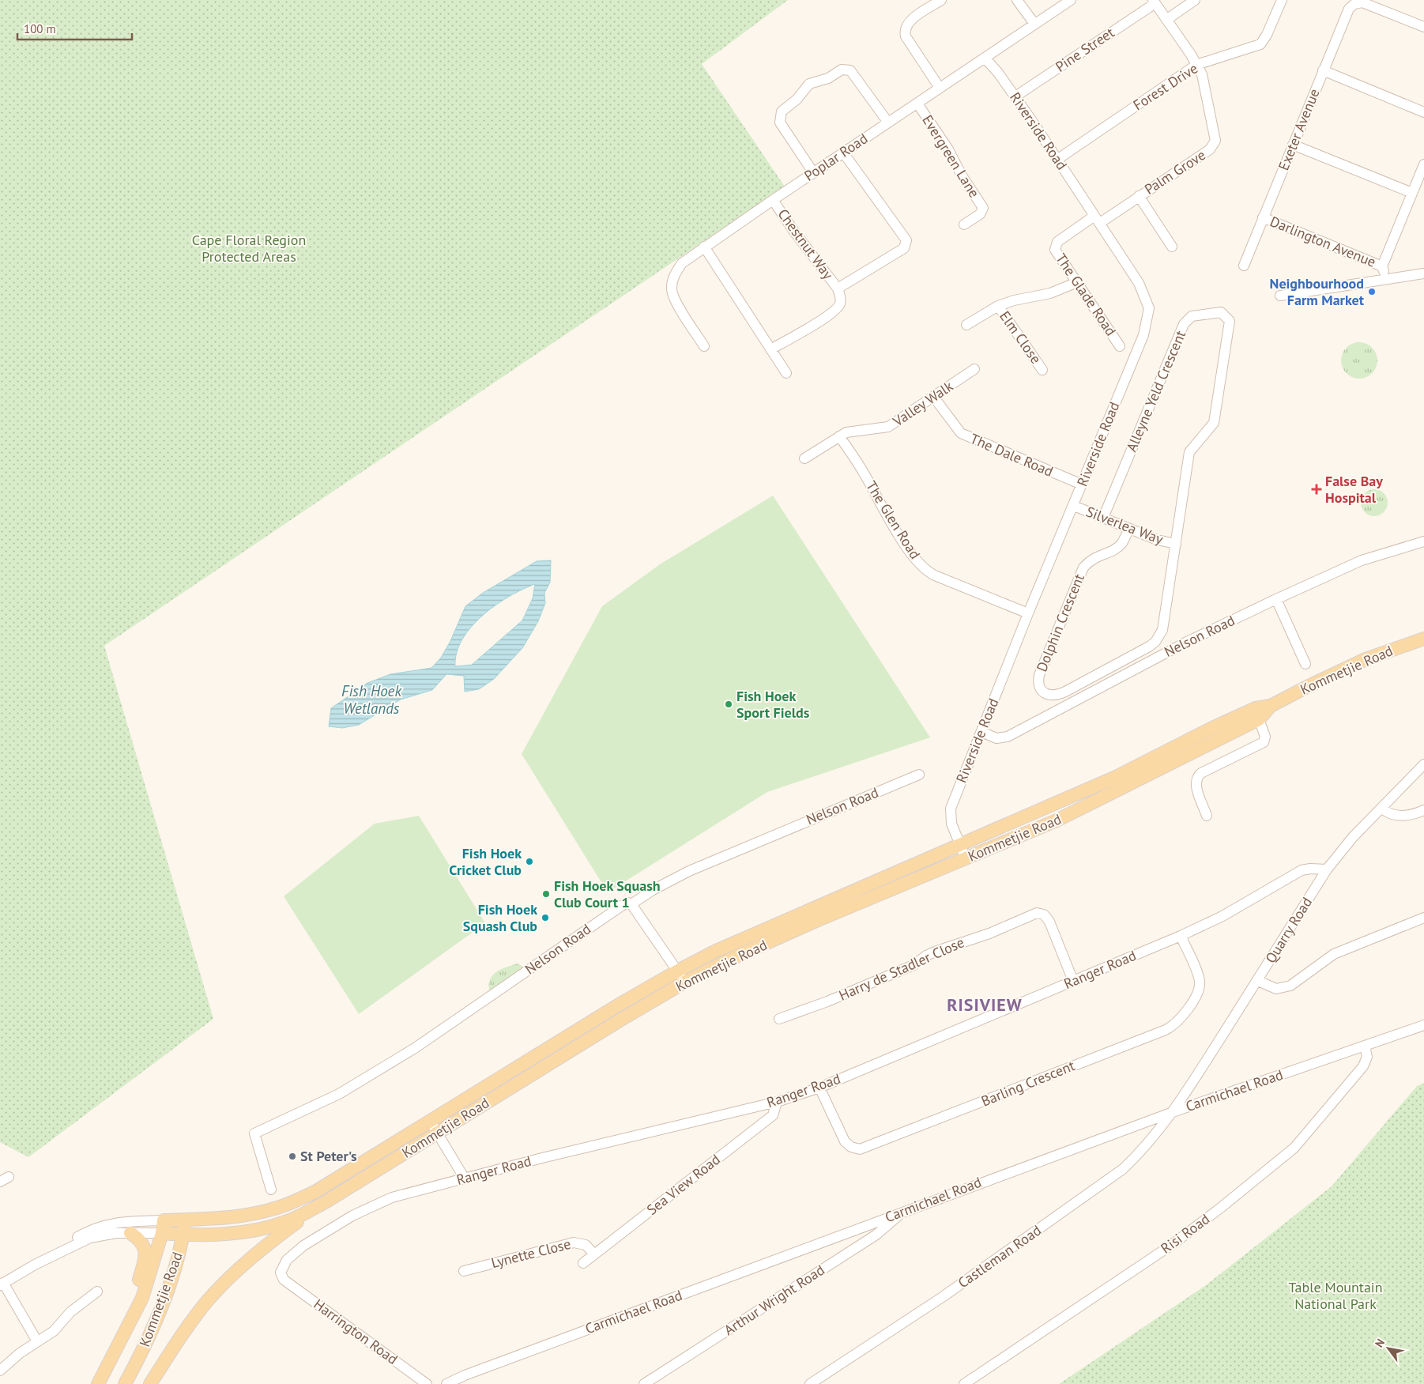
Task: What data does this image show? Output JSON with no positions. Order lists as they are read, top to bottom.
{
  "streets": {
    "main road": ["Kommetjie Road"],
    "street": [
      "Pine Street",
      "Forest Drive",
      "Exeter Avenue",
      "Riverside Road",
      "Evergreen Lane",
      "Poplar Road",
      "Palm Grove",
      "Darlington Avenue",
      "Chestnut Way",
      "The Glade Road",
      "Elm Close",
      "Alleyne Yeld Crescent",
      "Valley Walk",
      "The Dale Road",
      "The Glen Road",
      "Silverlea Way",
      "Dolphin Crescent",
      "Nelson Road",
      "Quarry Road",
      "Harry de Stadler Close",
      "Ranger Road",
      "Barling Crescent",
      "Carmichael Road",
      "Sea View Road",
      "Risi Road",
      "Lynette Close",
      "Castleman Road",
      "Arthur Wright Road",
      "Harrington Road"
    ]
  },
  "crossings": [
    ["Pine Street", "Riverside Road"],
    ["Pine Street", "Palm Grove"],
    ["Forest Drive", "Riverside Road"],
    ["Forest Drive", "Palm Grove"],
    ["Exeter Avenue", "Darlington Avenue"],
    ["Riverside Road", "Poplar Road"],
    ["Riverside Road", "Palm Grove"],
    ["Riverside Road", "The Glade Road"],
    ["Riverside Road", "The Dale Road"],
    ["Riverside Road", "The Glen Road"],
    ["Riverside Road", "Silverlea Way"],
    ["Riverside Road", "Nelson Road"],
    ["Riverside Road", "Kommetjie Road"],
    ["Evergreen Lane", "Poplar Road"],
    ["Poplar Road", "Chestnut Way"],
    ["Palm Grove", "The Glade Road"],
    ["Alleyne Yeld Crescent", "Silverlea Way"],
    ["Alleyne Yeld Crescent", "Dolphin Crescent"],
    ["Valley Walk", "The Dale Road"],
    ["Valley Walk", "The Glen Road"],
    ["Silverlea Way", "Dolphin Crescent"],
    ["Quarry Road", "Ranger Road"],
    ["Quarry Road", "Carmichael Road"],
    ["Quarry Road", "Castleman Road"],
    ["Harry de Stadler Close", "Ranger Road"],
    ["Ranger Road", "Barling Crescent"],
    ["Ranger Road", "Sea View Road"],
    ["Ranger Road", "Harrington Road"],
    ["Carmichael Road", "Risi Road"],
    ["Carmichael Road", "Castleman Road"],
    ["Carmichael Road", "Arthur Wright Road"],
    ["Sea View Road", "Lynette Close"]
  ],
  "districts": ["RISIVIEW"],
  "water": ["Fish Hoek Wetlands"],
  "parks": ["Cape Floral Region Protected Areas", "Table Mountain National Park"],
  "places": {
    "other": [
      "Neighbourhood Farm Market",
      "Fish Hoek Sport Fields",
      "Fish Hoek Cricket Club",
      "Fish Hoek Squash Club Court 1",
      "Fish Hoek Squash Club",
      "St Peter's"
    ],
    "health": ["False Bay Hospital"]
  },
  "scale_bar": "100 m",
  "north": "top left"
}
